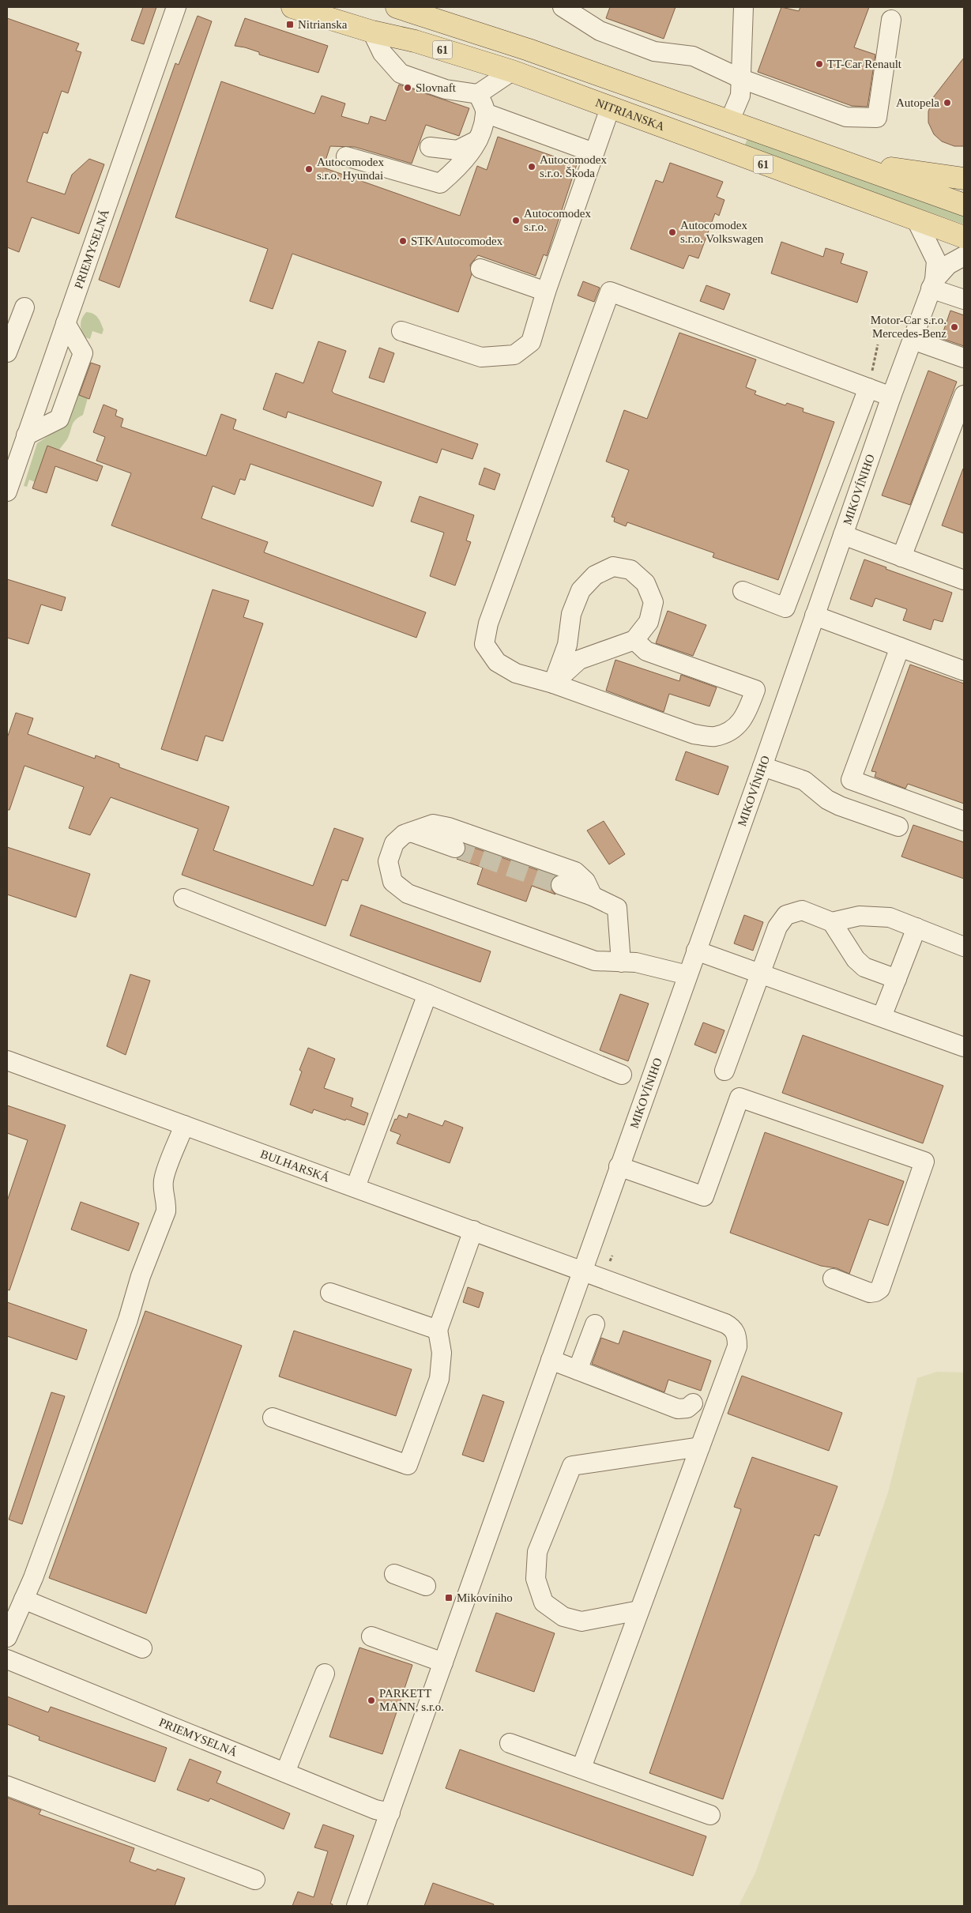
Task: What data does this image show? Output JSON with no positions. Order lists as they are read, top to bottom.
{
  "streets": {
    "main road": ["61", "NITRIANSKA"],
    "street": ["PRIEMYSELNÁ", "MIKOVÍNIHO", "BULHARSKÁ"]
  },
  "crossings": [
    ["PRIEMYSELNÁ", "MIKOVÍNIHO"],
    ["MIKOVÍNIHO", "BULHARSKÁ"]
  ],
  "places": {
    "transit": ["Nitrianska", "Mikovíniho"],
    "other": [
      "TT-Car Renault",
      "Slovnaft",
      "Autopela",
      "Autocomodex s.r.o. Škoda",
      "Autocomodex s.r.o. Hyundai",
      "Autocomodex s.r.o.",
      "Autocomodex s.r.o. Volkswagen",
      "STK Autocomodex",
      "Motor-Car s.r.o. Mercedes-Benz",
      "PARKETT MANN, s.r.o."
    ]
  }
}
